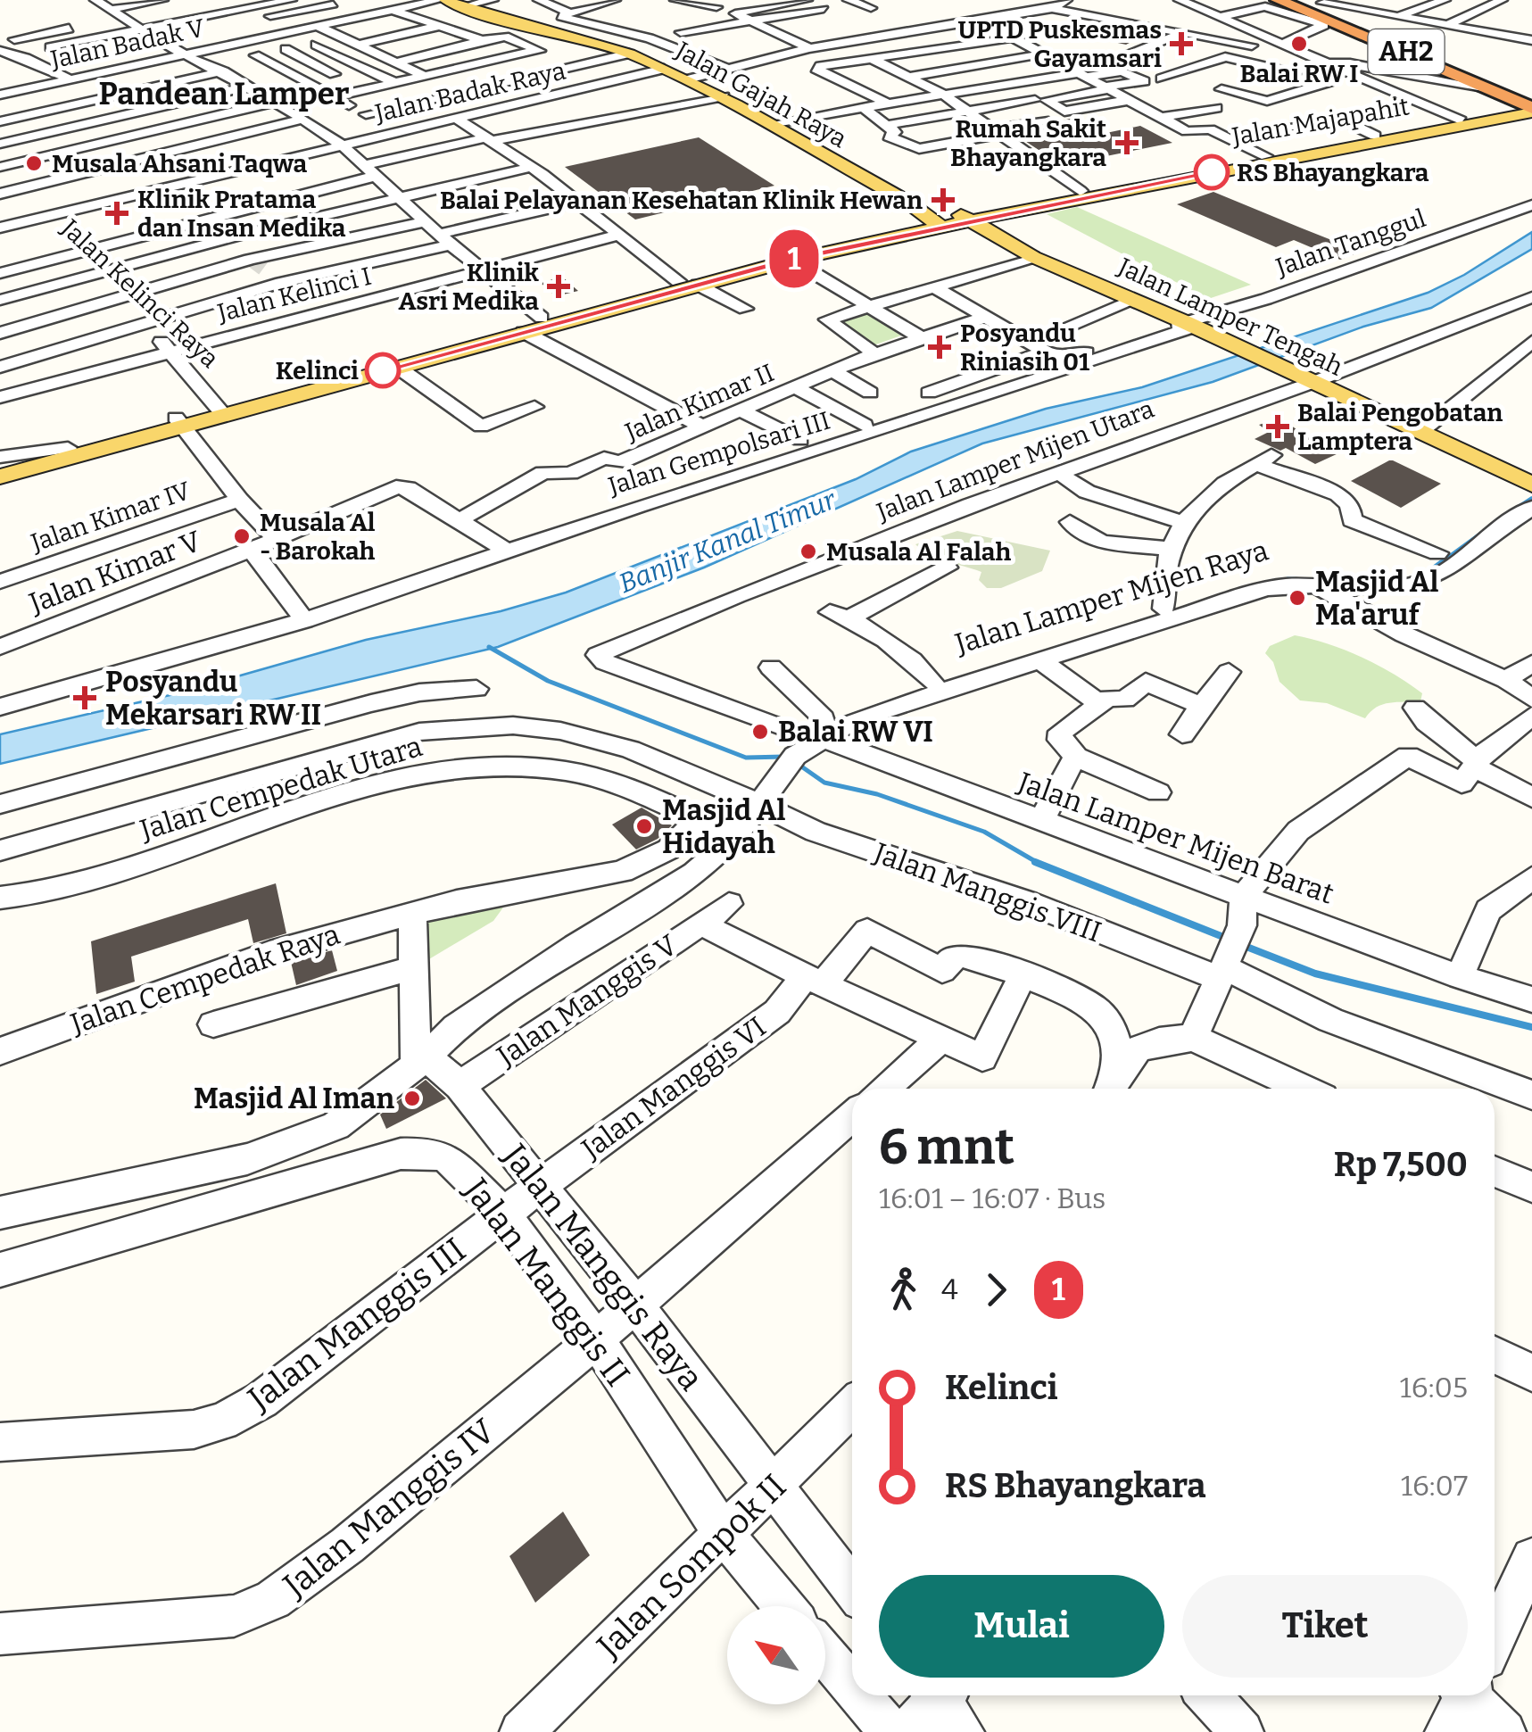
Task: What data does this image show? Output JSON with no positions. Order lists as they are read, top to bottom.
{
  "streets": {
    "highway": ["AH2"],
    "main road": ["Jalan Gajah Raya", "Jalan Majapahit", "Jalan Lamper Tengah"],
    "street": [
      "Jalan Badak V",
      "Jalan Badak Raya",
      "Jalan Tanggul",
      "Jalan Kelinci Raya",
      "Jalan Kelinci I",
      "Jalan Kimar II",
      "Jalan Gempolsari III",
      "Jalan Lamper Mijen Utara",
      "Jalan Kimar IV",
      "Jalan Kimar V",
      "Jalan Lamper Mijen Raya",
      "Jalan Cempedak Utara",
      "Jalan Lamper Mijen Barat",
      "Jalan Manggis VIII",
      "Jalan Cempedak Raya",
      "Jalan Manggis V",
      "Jalan Manggis VI",
      "Jalan Manggis Raya",
      "Jalan Manggis II",
      "Jalan Manggis III",
      "Jalan Manggis IV",
      "Jalan Sompok II"
    ]
  },
  "crossings": [
    ["Jalan Badak V", "Jalan Gajah Raya"],
    ["AH2", "Jalan Majapahit"],
    ["Jalan Badak Raya", "Jalan Gajah Raya"],
    ["Jalan Badak Raya", "Jalan Kelinci Raya"],
    ["Jalan Gajah Raya", "Jalan Majapahit"],
    ["Jalan Majapahit", "Jalan Lamper Tengah"],
    ["Jalan Tanggul", "Jalan Lamper Tengah"],
    ["Jalan Tanggul", "Jalan Gempolsari III"],
    ["Jalan Kelinci Raya", "Jalan Kelinci I"],
    ["Jalan Lamper Tengah", "Jalan Gempolsari III"],
    ["Jalan Lamper Tengah", "Jalan Lamper Mijen Utara"],
    ["Jalan Lamper Mijen Utara", "Jalan Lamper Mijen Raya"],
    ["Jalan Lamper Mijen Utara", "Jalan Lamper Mijen Barat"],
    ["Jalan Lamper Mijen Raya", "Jalan Lamper Mijen Barat"],
    ["Jalan Cempedak Utara", "Jalan Cempedak Raya"],
    ["Jalan Manggis V", "Jalan Manggis VI"],
    ["Jalan Manggis V", "Jalan Manggis Raya"],
    ["Jalan Manggis VI", "Jalan Manggis Raya"],
    ["Jalan Manggis VI", "Jalan Manggis III"],
    ["Jalan Manggis Raya", "Jalan Manggis III"],
    ["Jalan Manggis Raya", "Jalan Manggis IV"],
    ["Jalan Manggis Raya", "Jalan Sompok II"],
    ["Jalan Manggis II", "Jalan Manggis III"],
    ["Jalan Manggis II", "Jalan Manggis IV"],
    ["Jalan Manggis II", "Jalan Sompok II"]
  ],
  "districts": ["Pandean Lamper"],
  "water": ["Banjir Kanal Timur"],
  "places": {
    "health": [
      "UPTD Puskesmas Gayamsari",
      "Rumah Sakit Bhayangkara",
      "Balai Pelayanan Kesehatan Klinik Hewan",
      "Klinik Pratama dan Insan Medika",
      "Klinik Asri Medika",
      "Posyandu Riniasih 01",
      "Balai Pengobatan Lamptera",
      "Posyandu Mekarsari RW II"
    ],
    "other": [
      "Balai RW I",
      "Musala Ahsani Taqwa",
      "RS Bhayangkara",
      "Kelinci",
      "Musala Al - Barokah",
      "Musala Al Falah",
      "Masjid Al Ma'aruf",
      "Balai RW VI",
      "Masjid Al Hidayah",
      "Masjid Al Iman"
    ]
  },
  "lines": ["bus line 1"],
  "north": "top left",
  "page": {
    "on_map": "1",
    "heading": ["6 mnt", "16:01 – 16:07 · Bus", "Rp 7,500"],
    "legs": ["4", "1"],
    "list": [
      {
        "name": "Kelinci",
        "value": "16:05"
      },
      {
        "name": "RS Bhayangkara",
        "value": "16:07"
      }
    ],
    "buttons": ["Mulai", "Tiket"]
  }
}
